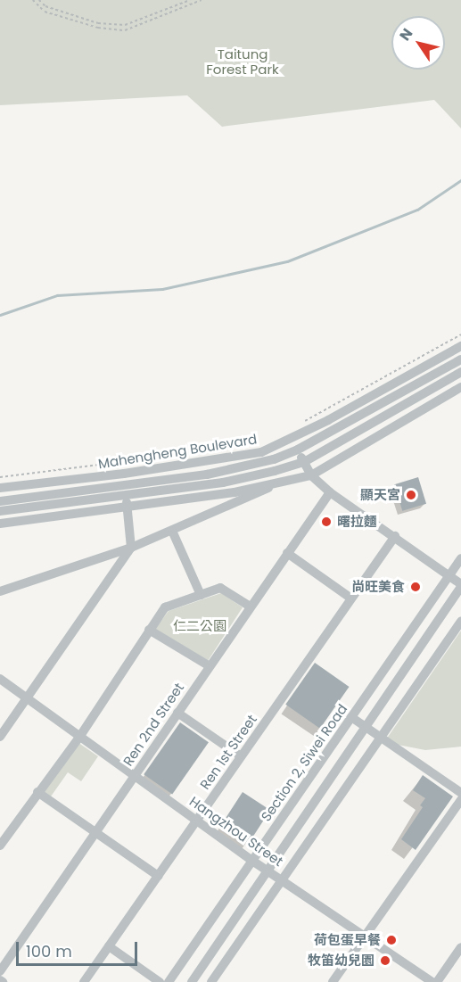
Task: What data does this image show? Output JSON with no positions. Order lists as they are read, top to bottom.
{
  "streets": {
    "street": [
      "Mahengheng Boulevard",
      "Ren 2nd Street",
      "Ren 1st Street",
      "Section 2, Siwei Road",
      "Hangzhou Street"
    ]
  },
  "crossings": [
    ["Ren 2nd Street", "Hangzhou Street"],
    ["Ren 1st Street", "Hangzhou Street"],
    ["Section 2, Siwei Road", "Hangzhou Street"]
  ],
  "parks": ["Taitung Forest Park", "仁二公園"],
  "places": [
    "顯天宮",
    "曙拉麵",
    "尚旺美食",
    "荷包蛋早餐",
    "牧笛幼兒園"
  ],
  "scale_bar": "100 m",
  "north": "top left"
}
